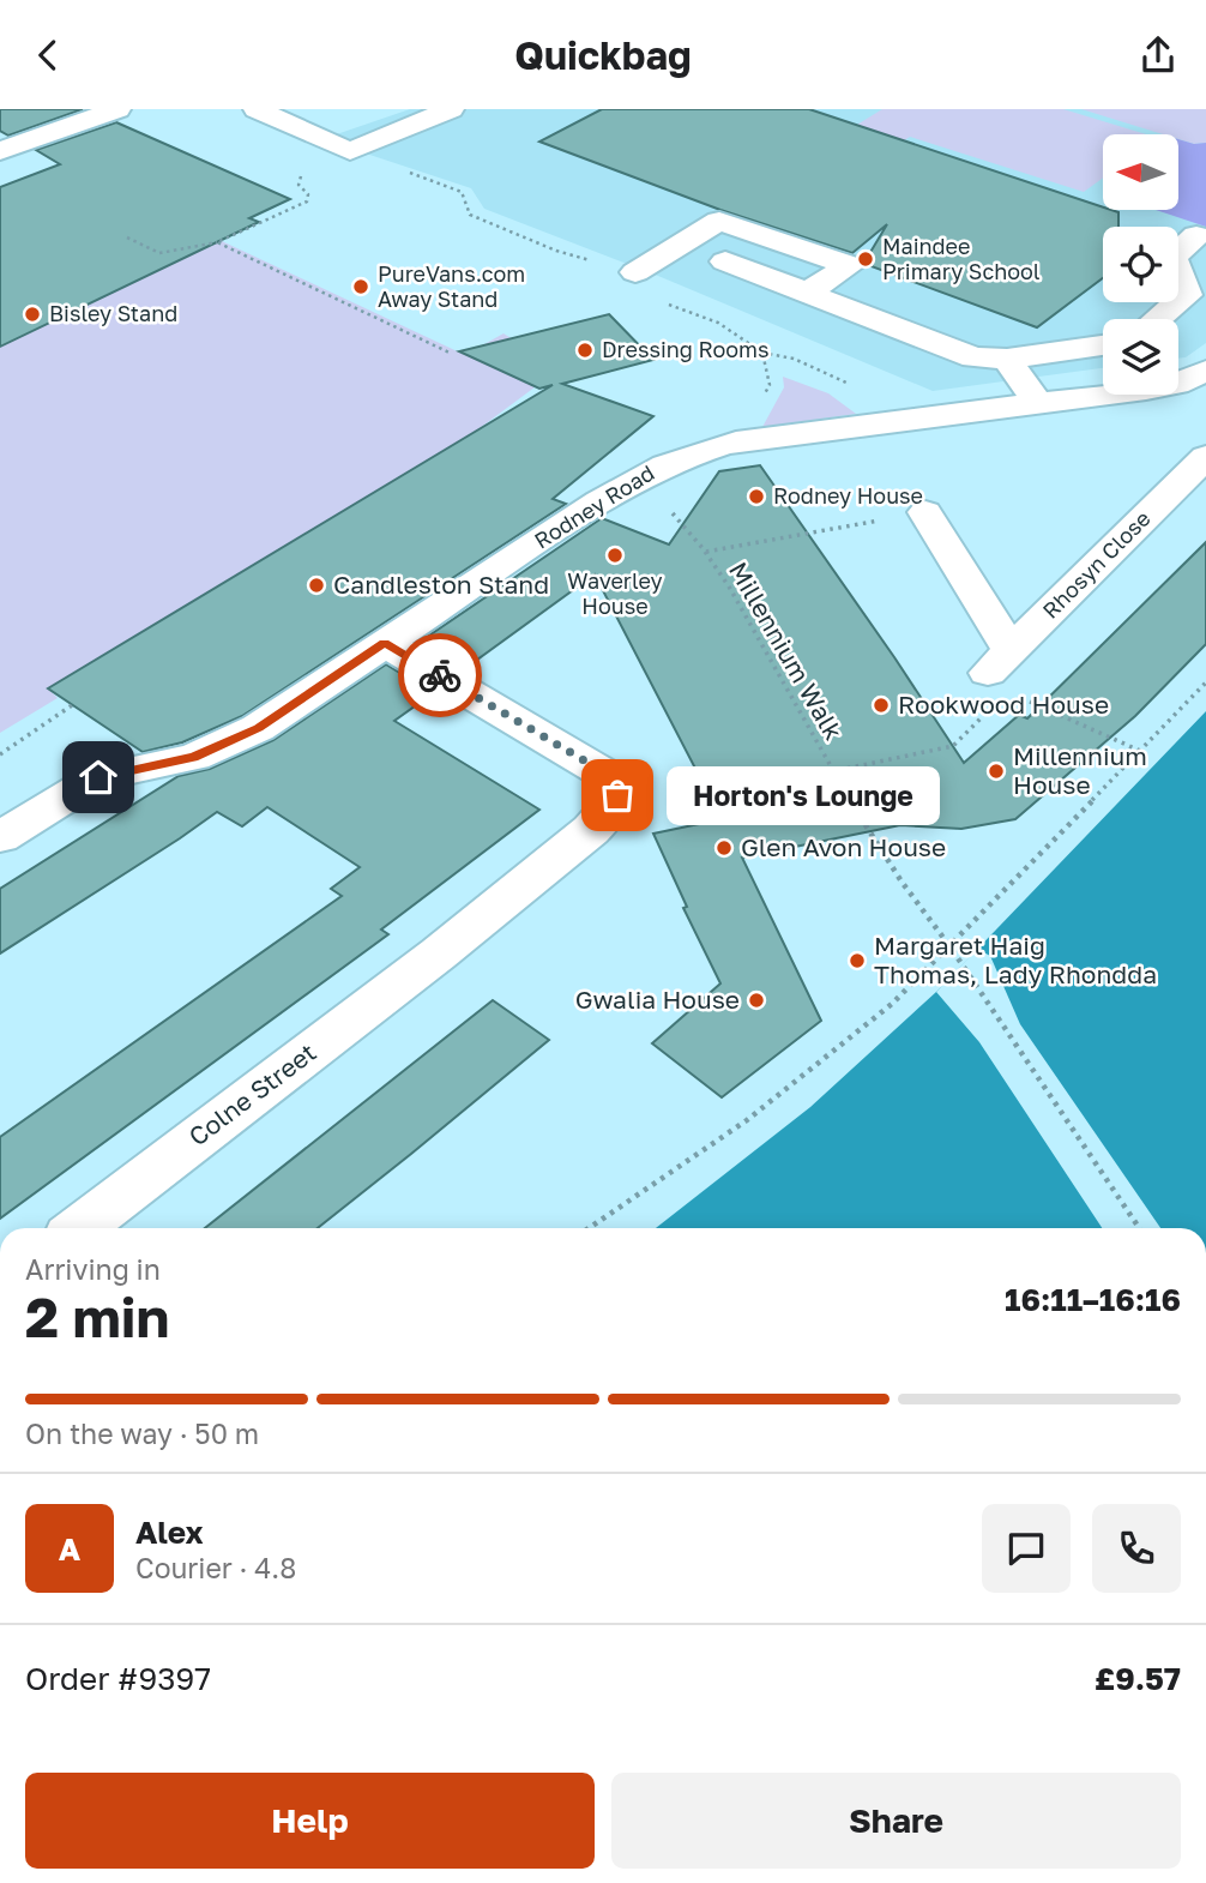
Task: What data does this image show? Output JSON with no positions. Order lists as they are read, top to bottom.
{
  "streets": {
    "street": ["Rodney Road", "Rhosyn Close", "Colne Street"],
    "path": ["Millennium Walk"]
  },
  "crossings": [
    ["Rodney Road", "Millennium Walk"]
  ],
  "places": [
    "Maindee Primary School",
    "PureVans.com Away Stand",
    "Bisley Stand",
    "Dressing Rooms",
    "Rodney House",
    "Waverley House",
    "Candleston Stand",
    "Rookwood House",
    "Millennium House",
    "Horton's Lounge",
    "Glen Avon House",
    "Margaret Haig Thomas, Lady Rhondda",
    "Gwalia House"
  ],
  "north": "left",
  "page": {
    "header": "Quickbag",
    "bubble": "Horton's Lounge",
    "heading": ["2 min", "Arriving in", "16:11–16:16"],
    "panel": [
      "Alex",
      "Courier · 4.8",
      "Order #9397",
      "£9.57"
    ],
    "bar": "On the way · 50 m",
    "round": "A",
    "buttons": ["Help", "Share"]
  }
}
